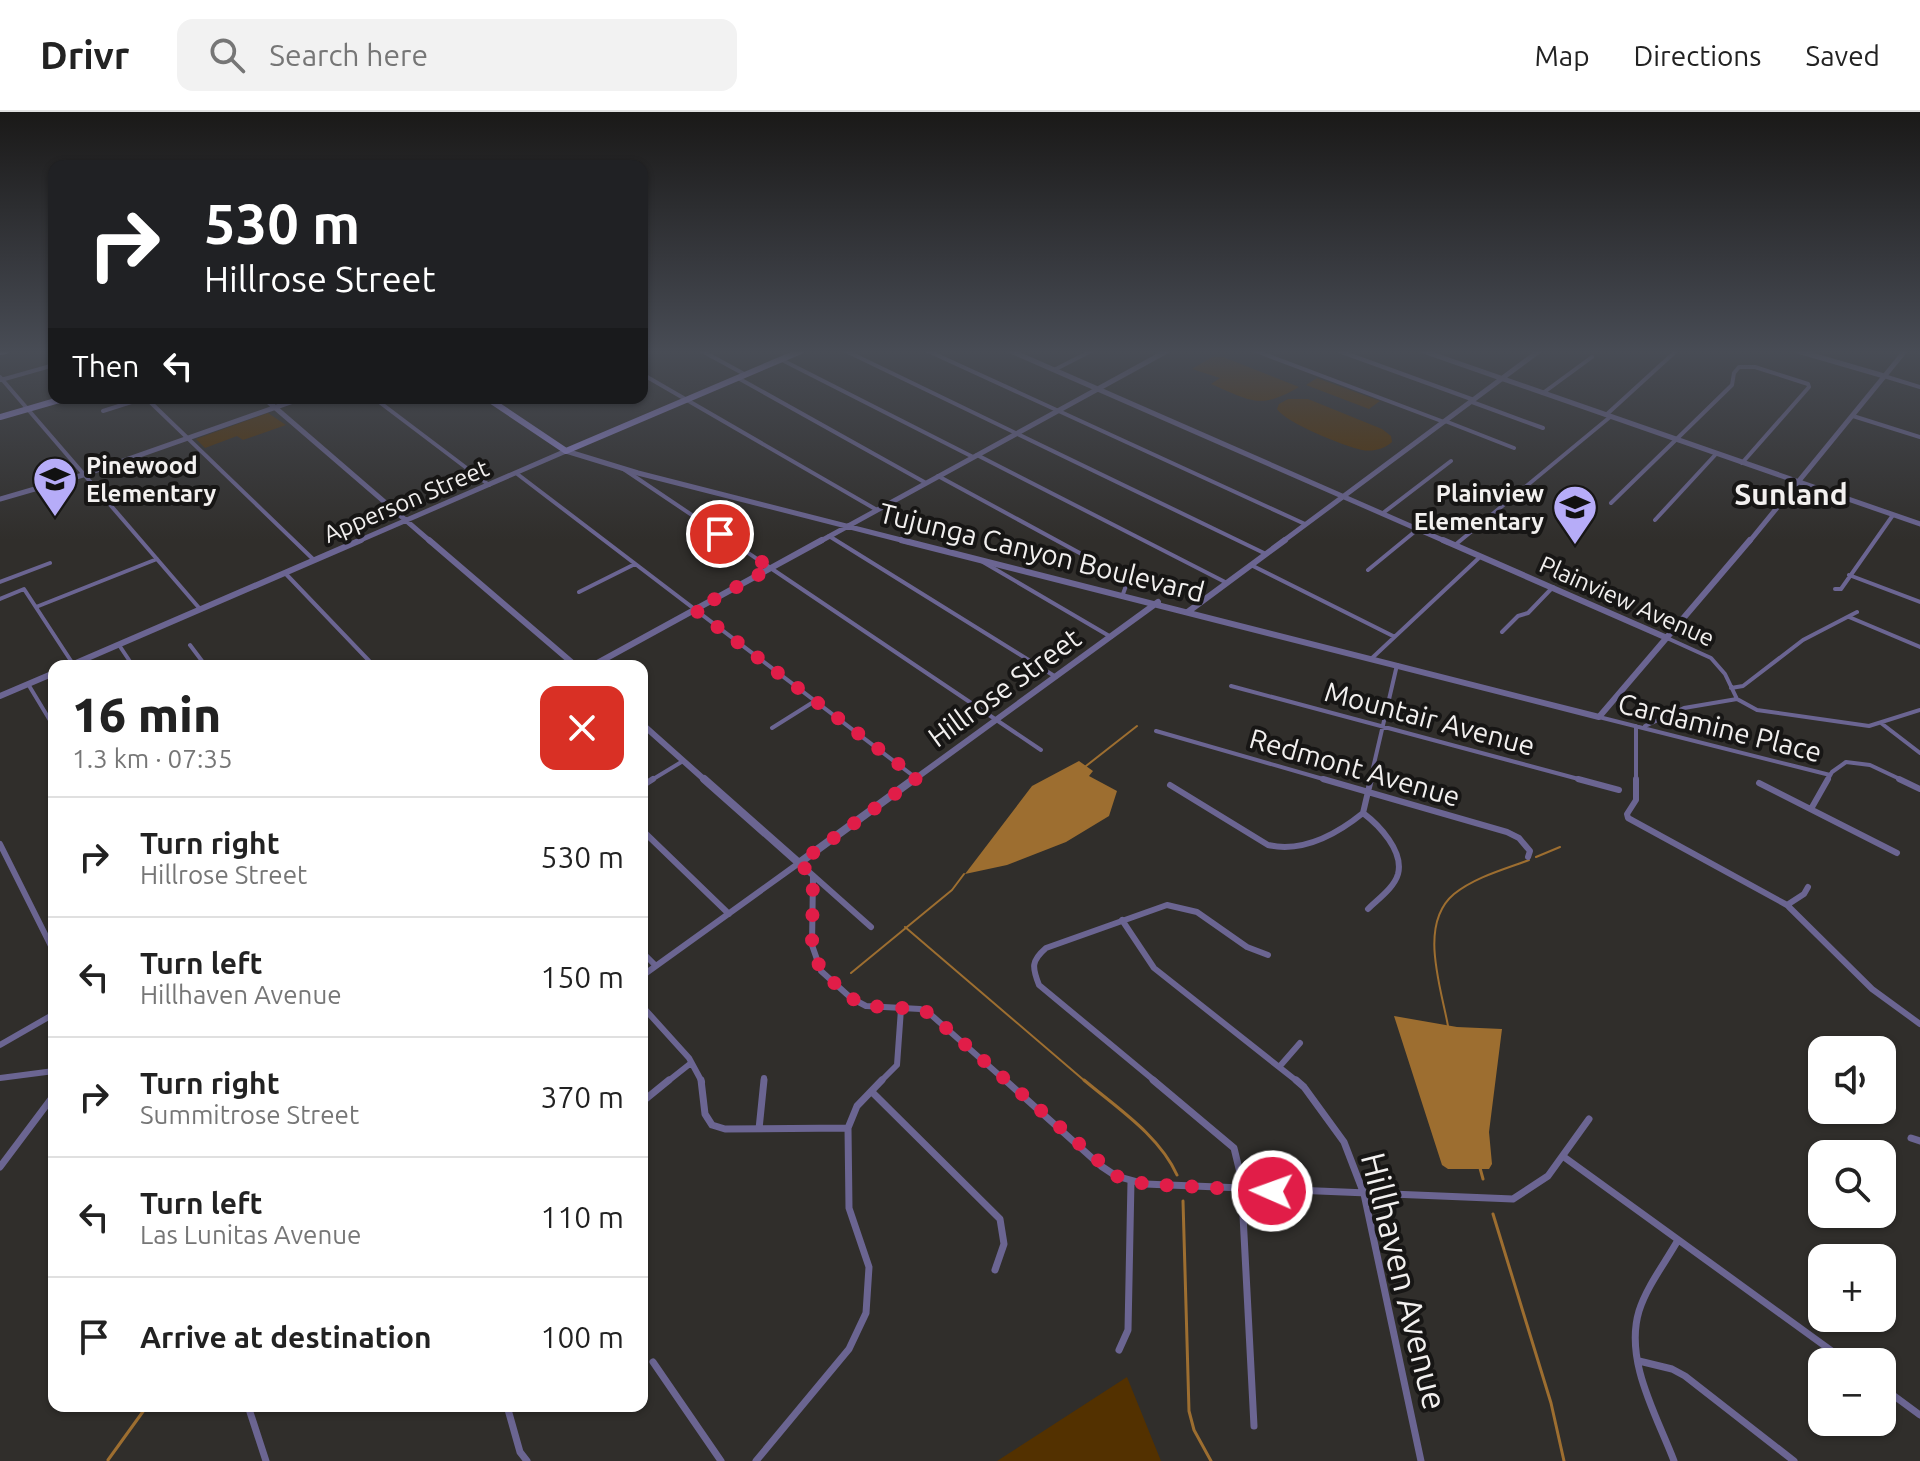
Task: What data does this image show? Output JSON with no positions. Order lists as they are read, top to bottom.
{
  "streets": {
    "main road": ["Apperson Street", "Tujunga Canyon Boulevard"],
    "street": [
      "Plainview Avenue",
      "Hillrose Street",
      "Mountair Avenue",
      "Cardamine Place",
      "Redmont Avenue",
      "Hillhaven Avenue"
    ]
  },
  "crossings": [
    ["Apperson Street", "Tujunga Canyon Boulevard"],
    ["Tujunga Canyon Boulevard", "Hillrose Street"],
    ["Tujunga Canyon Boulevard", "Cardamine Place"]
  ],
  "districts": ["Sunland"],
  "places": {
    "school or university": ["Pinewood Elementary", "Plainview Elementary"]
  },
  "page": {
    "header": "Drivr",
    "search": "Search here",
    "nav": ["Map", "Directions", "Saved"],
    "turn": ["530 m", "Hillrose Street"],
    "then": "Then",
    "heading": ["16 min", "1.3 km · 07:35"],
    "list": [
      {
        "name": "Turn right",
        "note": "Hillrose Street",
        "value": "530 m"
      },
      {
        "name": "Turn left",
        "note": "Hillhaven Avenue",
        "value": "150 m"
      },
      {
        "name": "Turn right",
        "note": "Summitrose Street",
        "value": "370 m"
      },
      {
        "name": "Turn left",
        "note": "Las Lunitas Avenue",
        "value": "110 m"
      },
      {
        "name": "Arrive at destination",
        "value": "100 m"
      }
    ],
    "map_buttons": ["+", "−"]
  }
}
